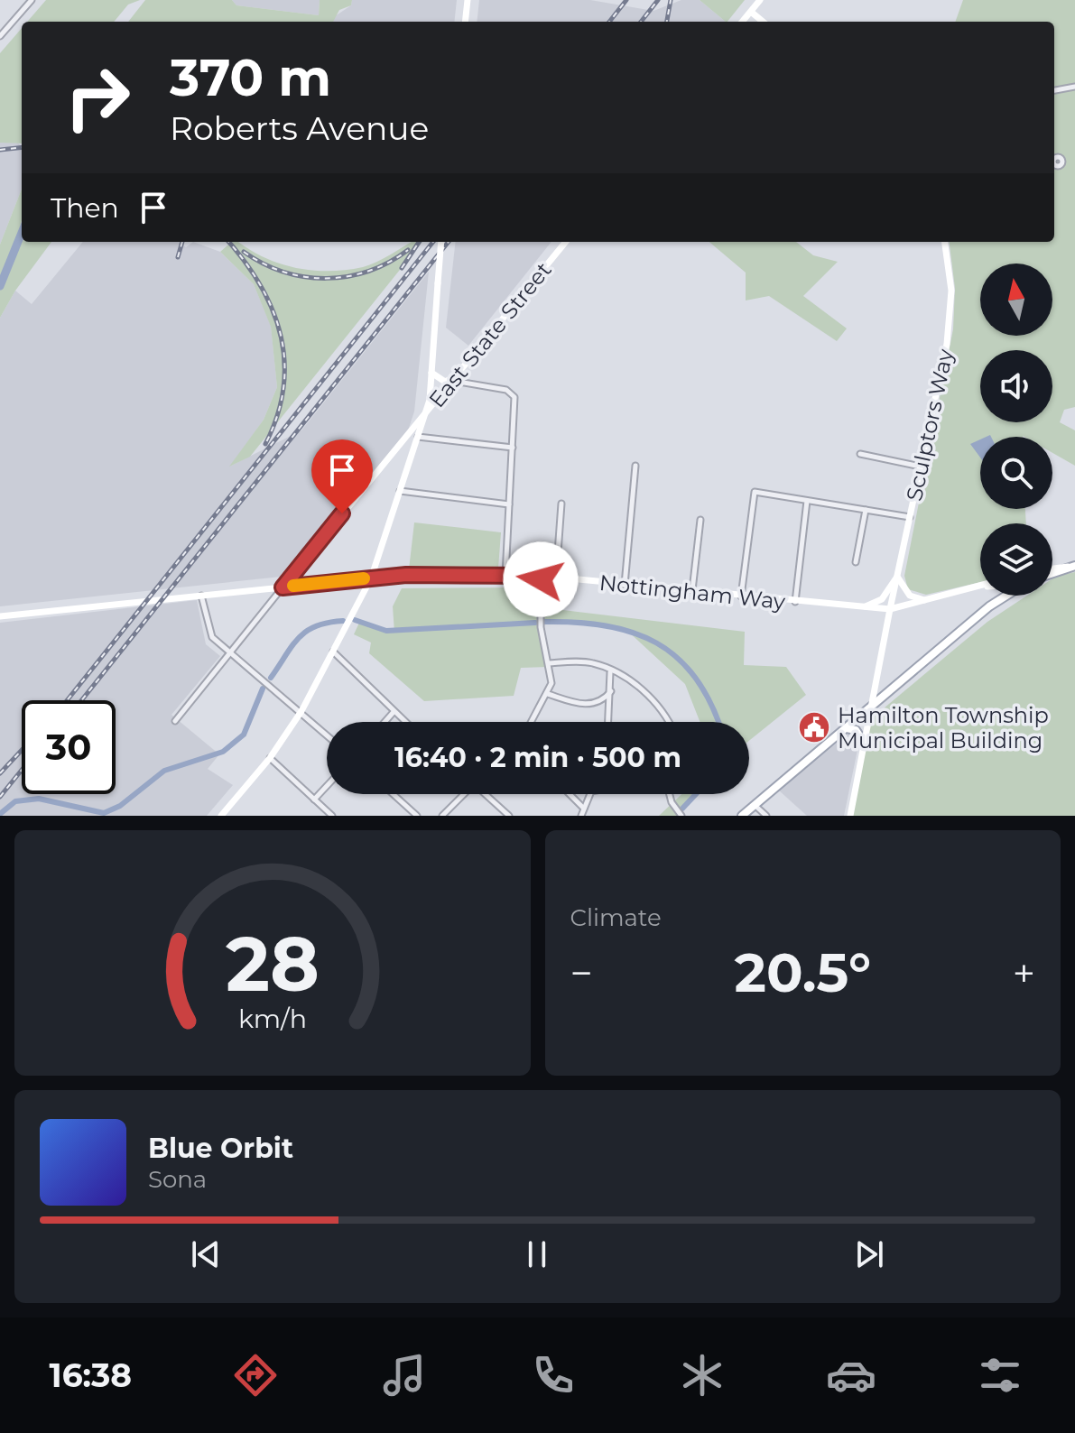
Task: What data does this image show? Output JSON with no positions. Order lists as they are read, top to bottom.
{
  "streets": {
    "street": ["East State Street", "Sculptors Way", "Nottingham Way"]
  },
  "crossings": [
    ["East State Street", "Nottingham Way"],
    ["Sculptors Way", "Nottingham Way"]
  ],
  "places": {
    "public building": ["Hamilton Township Municipal Building"]
  },
  "north": "top",
  "page": {
    "turn": ["370 m", "Roberts Avenue"],
    "then": "Then",
    "limit": "30",
    "trip": "16:40 · 2 min · 500 m",
    "tile": "Climate",
    "heat": ["−", "20.5°", "+"],
    "song": ["Blue Orbit", "Sona"],
    "tabs": "16:38",
    "gauge": ["28", "km/h"]
  }
}
